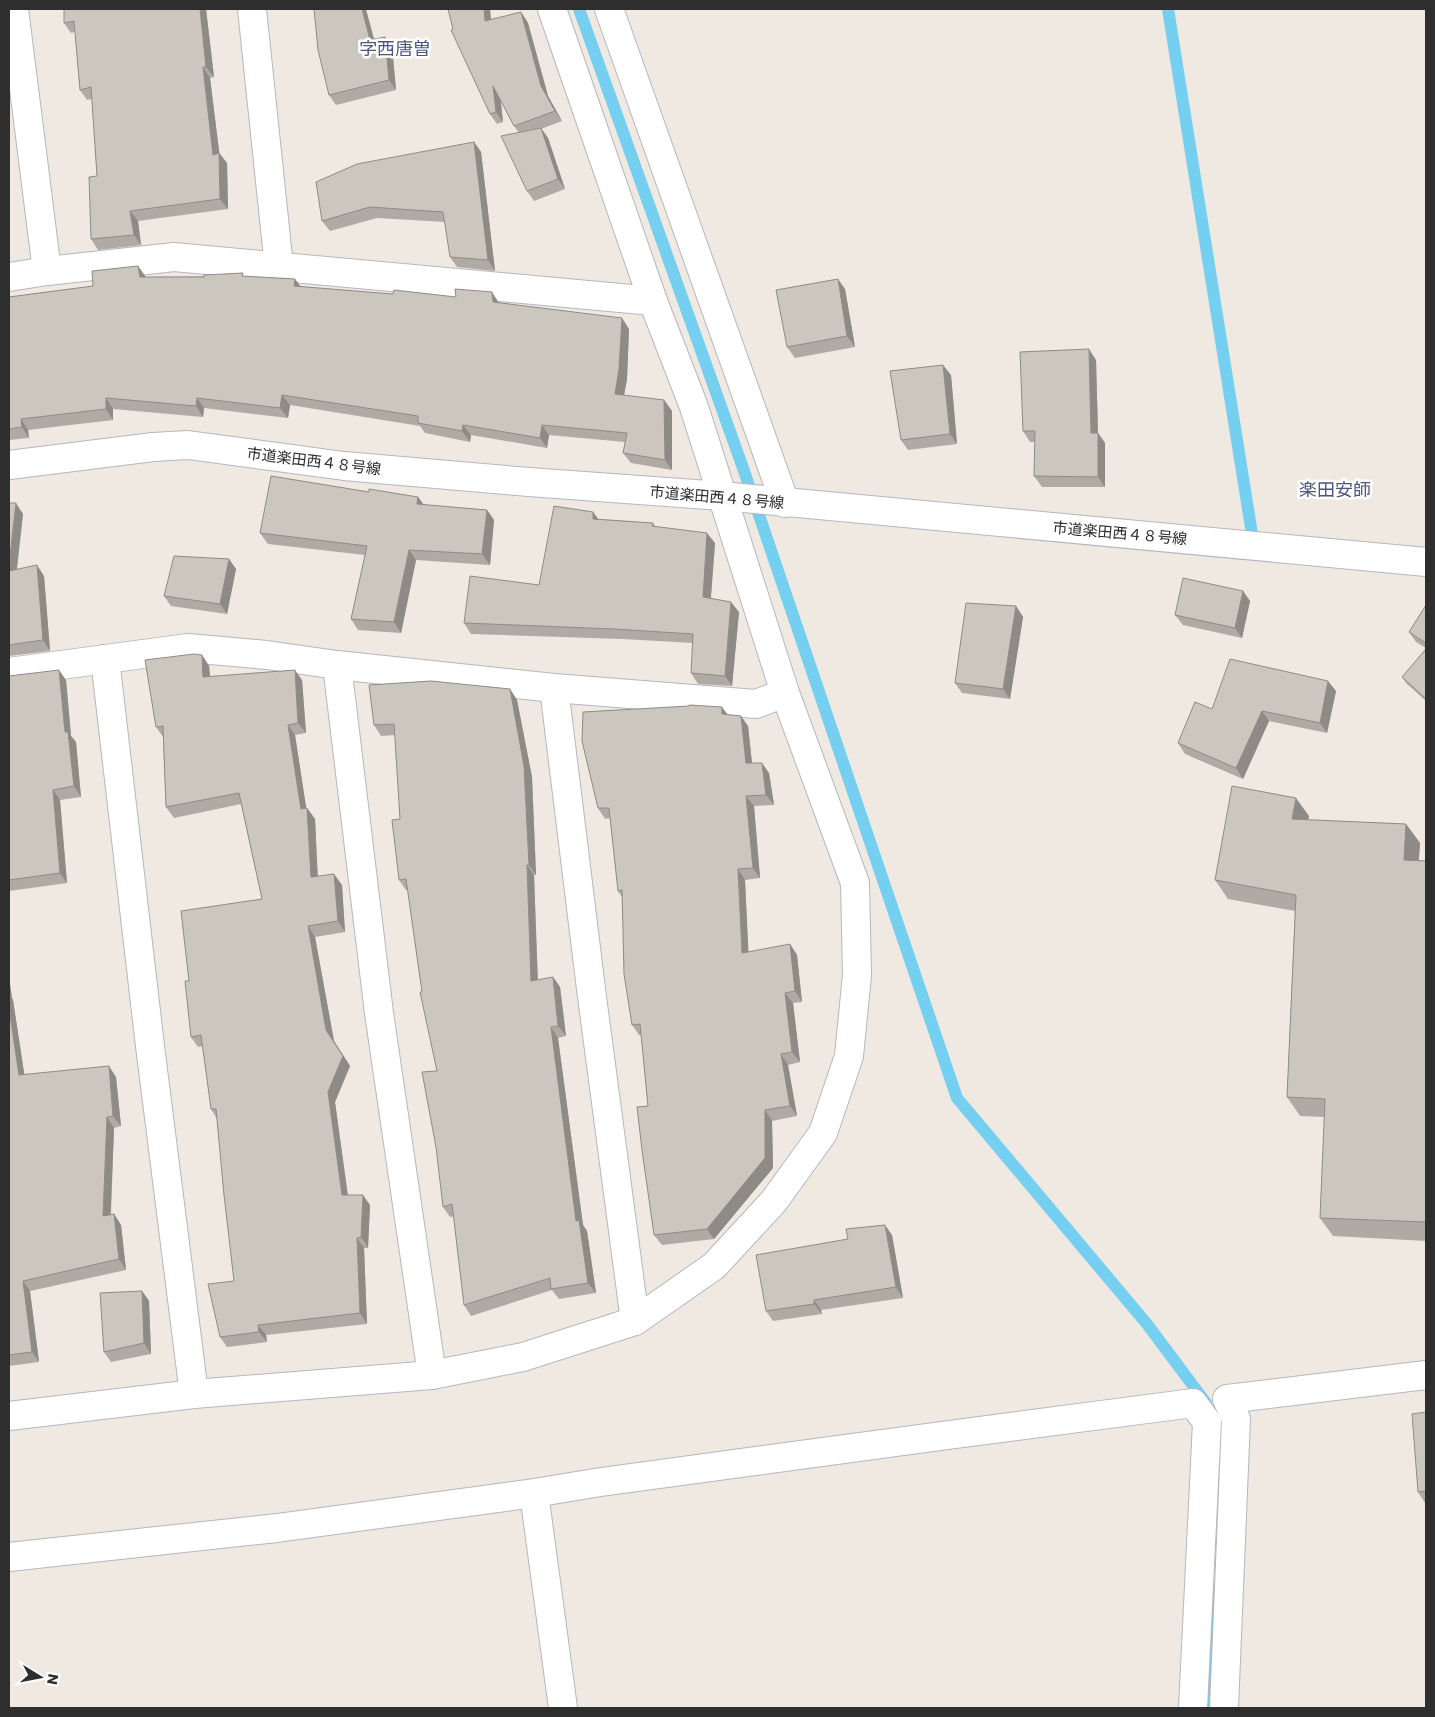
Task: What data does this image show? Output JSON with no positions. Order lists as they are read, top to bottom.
{
  "streets": {
    "street": ["市道楽田西４８号線"]
  },
  "districts": ["字西唐曽", "楽田安師"],
  "north": "right"
}
